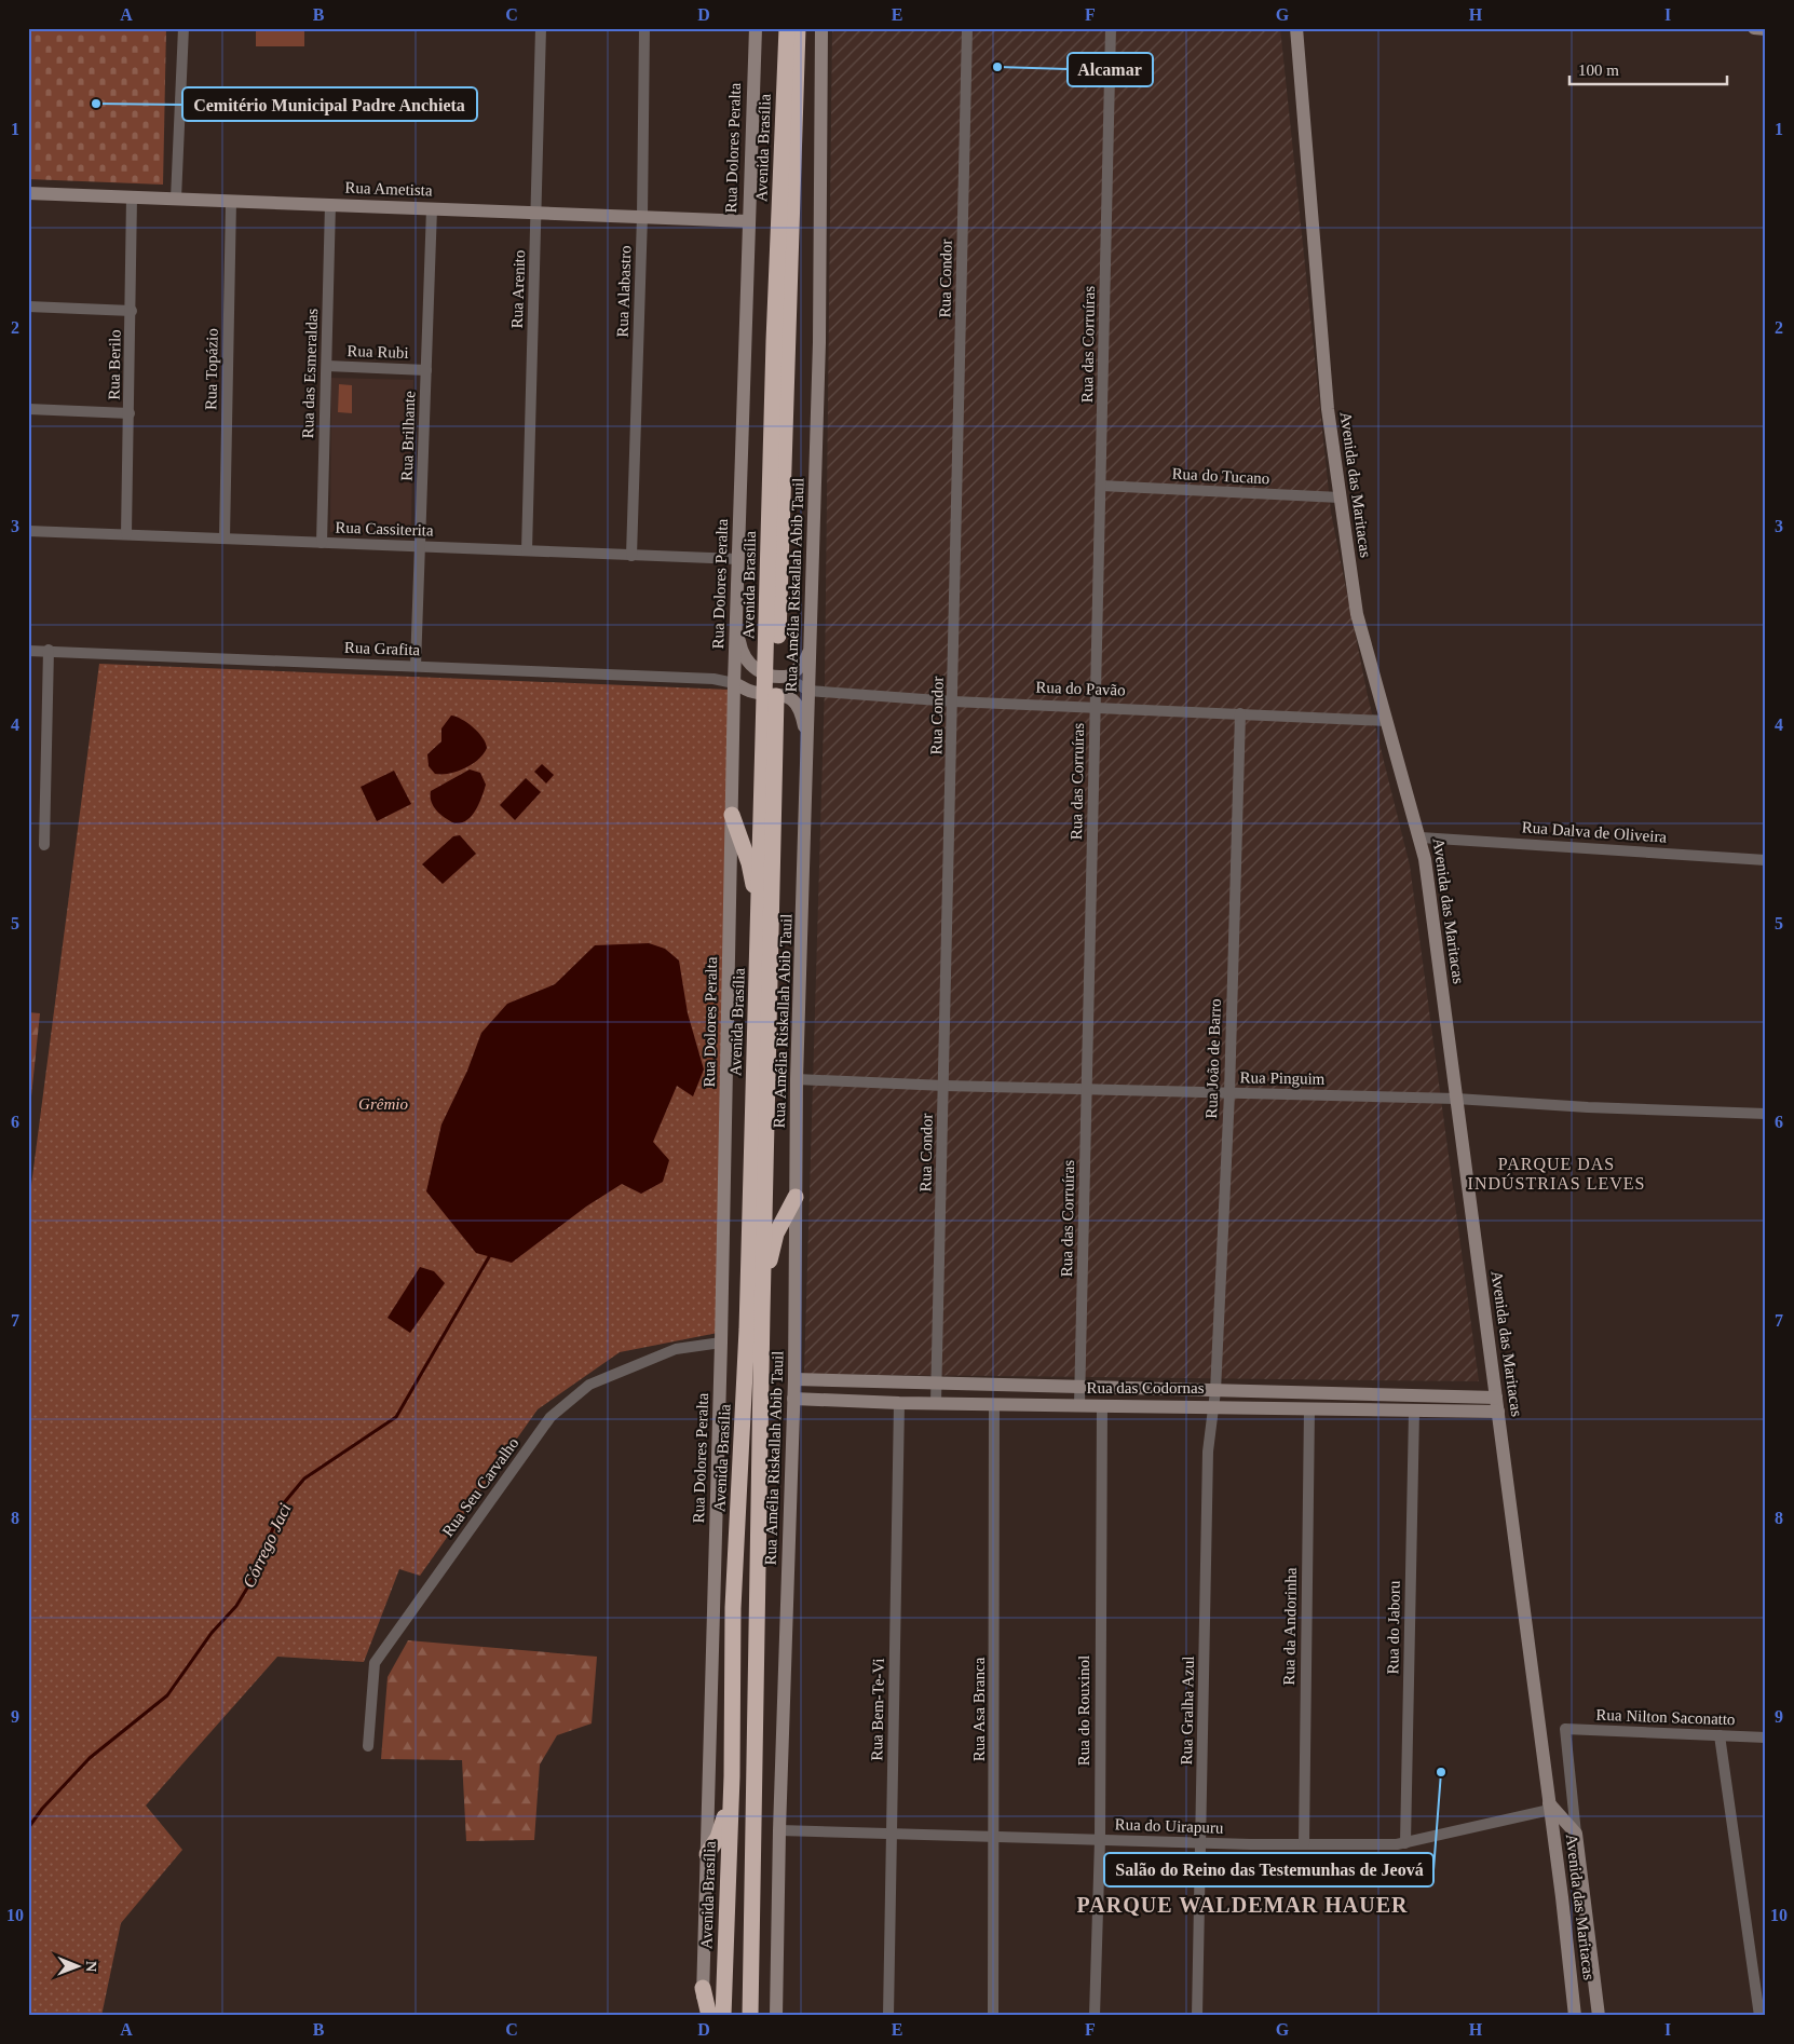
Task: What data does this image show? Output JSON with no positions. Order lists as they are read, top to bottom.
{
  "streets": {
    "highway": ["Avenida Brasília"],
    "street": [
      "Rua Dolores Peralta",
      "Rua Ametista",
      "Rua Condor",
      "Rua Arenito",
      "Rua Alabastro",
      "Rua das Corruíras",
      "Rua Rubi",
      "Rua Berilo",
      "Rua Topázio",
      "Rua das Esmeraldas",
      "Rua Brilhante",
      "Rua do Tucano",
      "Avenida das Maritacas",
      "Rua Cassiterita",
      "Rua Amélia Riskallah Abib Tauil",
      "Rua Grafita",
      "Rua do Pavão",
      "Rua Dalva de Oliveira",
      "Rua João de Barro",
      "Rua Pinguim",
      "Rua das Codornas",
      "Rua Seu Carvalho",
      "Rua da Andorinha",
      "Rua do Jaboru",
      "Rua Bem-Te-Vi",
      "Rua Asa Branca",
      "Rua do Rouxinol",
      "Rua Gralha Azul",
      "Rua Nilton Saconatto",
      "Rua do Uirapuru"
    ]
  },
  "crossings": [
    ["Rua Dolores Peralta", "Rua Ametista"],
    ["Rua Dolores Peralta", "Rua Cassiterita"],
    ["Rua Dolores Peralta", "Rua Grafita"],
    ["Rua Dolores Peralta", "Rua Seu Carvalho"],
    ["Avenida Brasília", "Rua do Pavão"],
    ["Rua Ametista", "Rua Arenito"],
    ["Rua Ametista", "Rua Alabastro"],
    ["Rua Ametista", "Rua Berilo"],
    ["Rua Ametista", "Rua Topázio"],
    ["Rua Ametista", "Rua das Esmeraldas"],
    ["Rua Ametista", "Rua Brilhante"],
    ["Rua Condor", "Rua do Pavão"],
    ["Rua Condor", "Rua Pinguim"],
    ["Rua Condor", "Rua das Codornas"],
    ["Rua Arenito", "Rua Cassiterita"],
    ["Rua Alabastro", "Rua Cassiterita"],
    ["Rua das Corruíras", "Rua do Tucano"],
    ["Rua das Corruíras", "Rua do Pavão"],
    ["Rua das Corruíras", "Rua Pinguim"],
    ["Rua das Corruíras", "Rua das Codornas"],
    ["Rua Rubi", "Rua das Esmeraldas"],
    ["Rua Rubi", "Rua Brilhante"],
    ["Rua Berilo", "Rua Cassiterita"],
    ["Rua Topázio", "Rua Cassiterita"],
    ["Rua das Esmeraldas", "Rua Cassiterita"],
    ["Rua Brilhante", "Rua Cassiterita"],
    ["Rua Brilhante", "Rua Grafita"],
    ["Rua do Tucano", "Avenida das Maritacas"],
    ["Avenida das Maritacas", "Rua do Pavão"],
    ["Avenida das Maritacas", "Rua Dalva de Oliveira"],
    ["Avenida das Maritacas", "Rua Pinguim"],
    ["Avenida das Maritacas", "Rua das Codornas"],
    ["Avenida das Maritacas", "Rua Nilton Saconatto"],
    ["Avenida das Maritacas", "Rua do Uirapuru"],
    ["Rua Amélia Riskallah Abib Tauil", "Rua do Pavão"],
    ["Rua Amélia Riskallah Abib Tauil", "Rua Pinguim"],
    ["Rua Amélia Riskallah Abib Tauil", "Rua das Codornas"],
    ["Rua Amélia Riskallah Abib Tauil", "Rua do Uirapuru"],
    ["Rua do Pavão", "Rua João de Barro"],
    ["Rua João de Barro", "Rua Pinguim"],
    ["Rua João de Barro", "Rua das Codornas"],
    ["Rua João de Barro", "Rua Gralha Azul"],
    ["Rua das Codornas", "Rua da Andorinha"],
    ["Rua das Codornas", "Rua do Jaboru"],
    ["Rua das Codornas", "Rua Bem-Te-Vi"],
    ["Rua das Codornas", "Rua Asa Branca"],
    ["Rua das Codornas", "Rua do Rouxinol"],
    ["Rua das Codornas", "Rua Gralha Azul"],
    ["Rua da Andorinha", "Rua do Uirapuru"],
    ["Rua do Jaboru", "Rua do Uirapuru"],
    ["Rua Bem-Te-Vi", "Rua do Uirapuru"],
    ["Rua Asa Branca", "Rua do Uirapuru"],
    ["Rua do Rouxinol", "Rua do Uirapuru"],
    ["Rua Gralha Azul", "Rua do Uirapuru"]
  ],
  "districts": ["PARQUE DAS INDÚSTRIAS LEVES", "PARQUE WALDEMAR HAUER"],
  "water": ["Córrego Jaci"],
  "parks": ["Grêmio"],
  "places": ["Alcamar", "Cemitério Municipal Padre Anchieta", "Salão do Reino das Testemunhas de Jeová"],
  "scale_bar": "100 m",
  "north": "right",
  "grid": {
    "columns": [
      "A",
      "B",
      "C",
      "D",
      "E",
      "F",
      "G",
      "H",
      "I"
    ],
    "rows": [
      "1",
      "2",
      "3",
      "4",
      "5",
      "6",
      "7",
      "8",
      "9",
      "10"
    ]
  }
}
